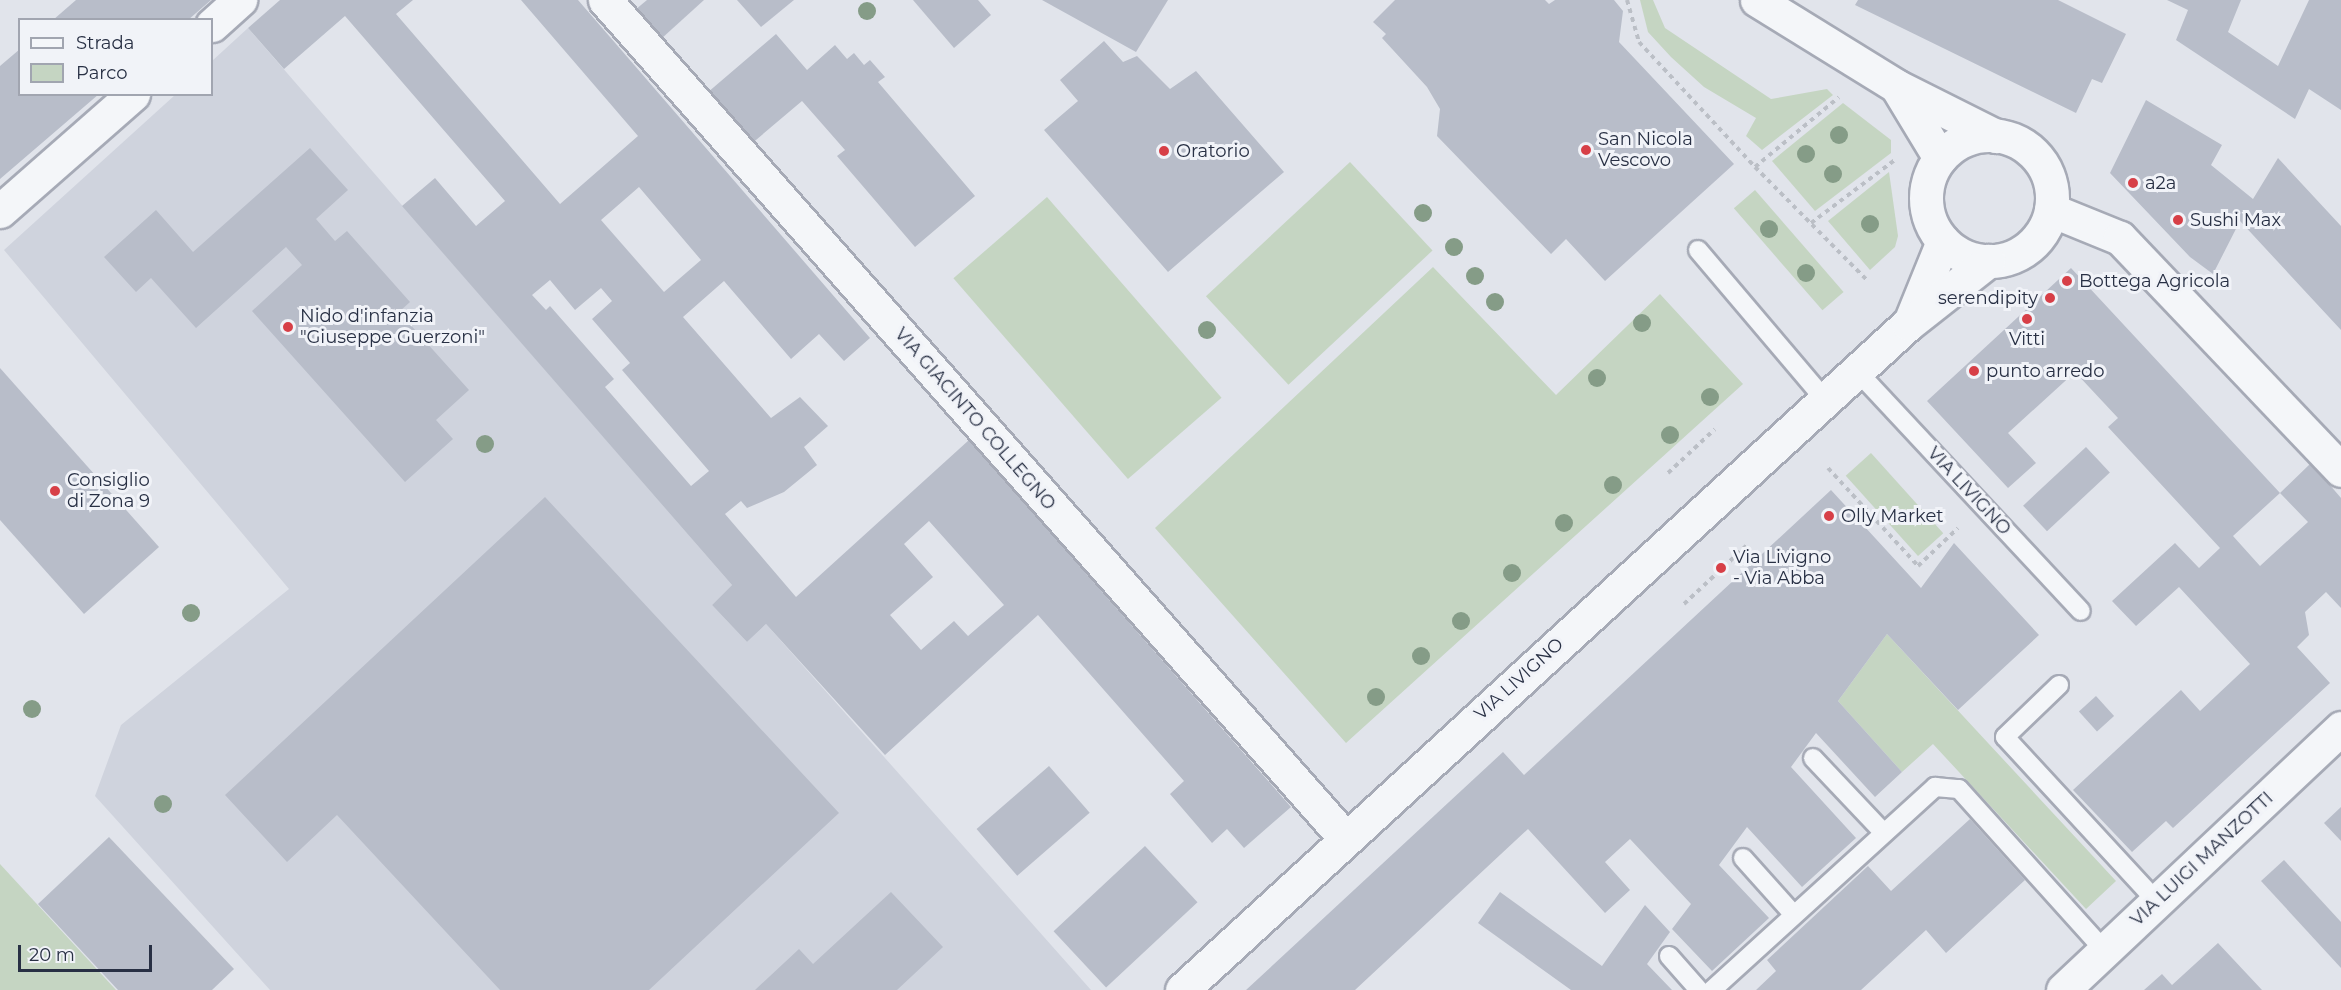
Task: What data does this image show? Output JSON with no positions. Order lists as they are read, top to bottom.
{
  "streets": {
    "street": ["VIA GIACINTO COLLEGNO", "VIA LIVIGNO", "VIA LUIGI MANZOTTI"]
  },
  "crossings": [
    ["VIA GIACINTO COLLEGNO", "VIA LIVIGNO"]
  ],
  "places": [
    "San Nicola Vescovo",
    "Oratorio",
    "a2a",
    "Sushi Max",
    "Bottega Agricola",
    "serendipity",
    "Vitti",
    "Nido d'infanzia \"Giuseppe Guerzoni\"",
    "punto arredo",
    "Consiglio di Zona 9",
    "Olly Market",
    "Via Livigno - Via Abba"
  ],
  "legend": ["Strada", "Parco"],
  "scale_bar": "20 m"
}
